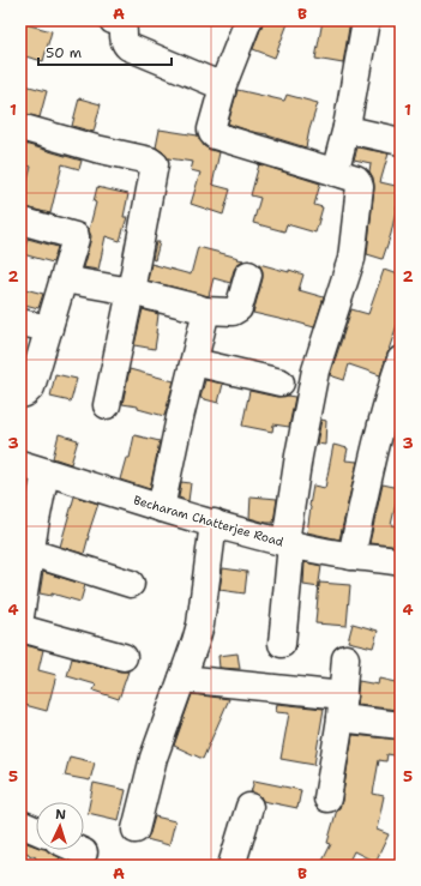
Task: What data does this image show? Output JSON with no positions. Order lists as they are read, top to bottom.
{
  "streets": {
    "street": ["Becharam Chatterjee Road"]
  },
  "scale_bar": "50 m",
  "north": "top",
  "grid": {
    "columns": ["A", "B"],
    "rows": [
      "1",
      "2",
      "3",
      "4",
      "5"
    ]
  }
}
